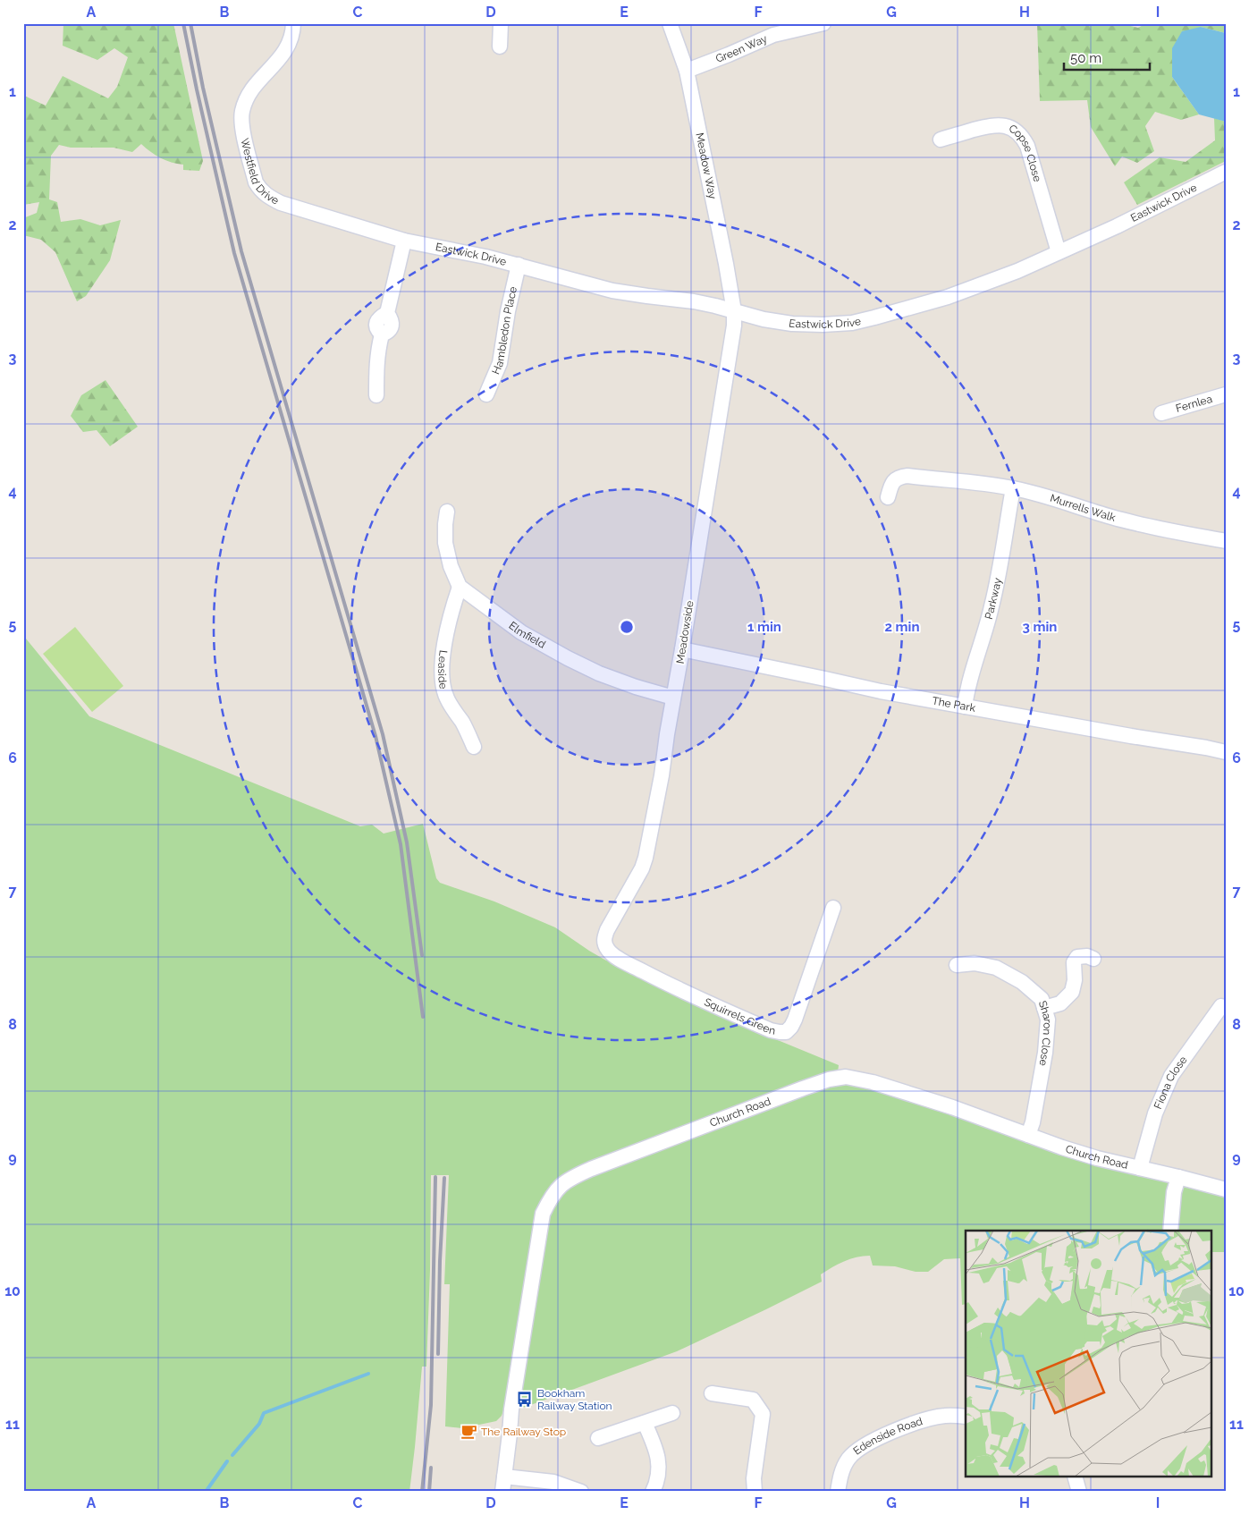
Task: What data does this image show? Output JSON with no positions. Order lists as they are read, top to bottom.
{
  "streets": {
    "street": [
      "Green Way",
      "Copse Close",
      "Meadow Way",
      "Westfield Drive",
      "Eastwick Drive",
      "Hambledon Place",
      "Fernlea",
      "Murrells Walk",
      "Parkway",
      "Meadowside",
      "Elmfield",
      "Leaside",
      "The Park",
      "Squirrels Green",
      "Sharon Close",
      "Fiona Close",
      "Church Road",
      "Edenside Road"
    ]
  },
  "crossings": [
    ["Green Way", "Meadow Way"],
    ["Copse Close", "Eastwick Drive"],
    ["Meadow Way", "Eastwick Drive"],
    ["Meadow Way", "Meadowside"],
    ["Westfield Drive", "Eastwick Drive"],
    ["Eastwick Drive", "Hambledon Place"],
    ["Eastwick Drive", "Meadowside"],
    ["Murrells Walk", "Parkway"],
    ["Parkway", "The Park"],
    ["Meadowside", "Elmfield"],
    ["Meadowside", "The Park"],
    ["Meadowside", "Squirrels Green"],
    ["Elmfield", "Leaside"],
    ["Sharon Close", "Church Road"],
    ["Fiona Close", "Church Road"]
  ],
  "places": {
    "bus stop": ["Bookham Railway Station"],
    "cafe": ["The Railway Stop"]
  },
  "scale_bar": "50 m",
  "grid": {
    "columns": [
      "A",
      "B",
      "C",
      "D",
      "E",
      "F",
      "G",
      "H",
      "I"
    ],
    "rows": [
      "1",
      "2",
      "3",
      "4",
      "5",
      "6",
      "7",
      "8",
      "9",
      "10",
      "11"
    ]
  },
  "rings": ["1 min", "2 min", "3 min"]
}
